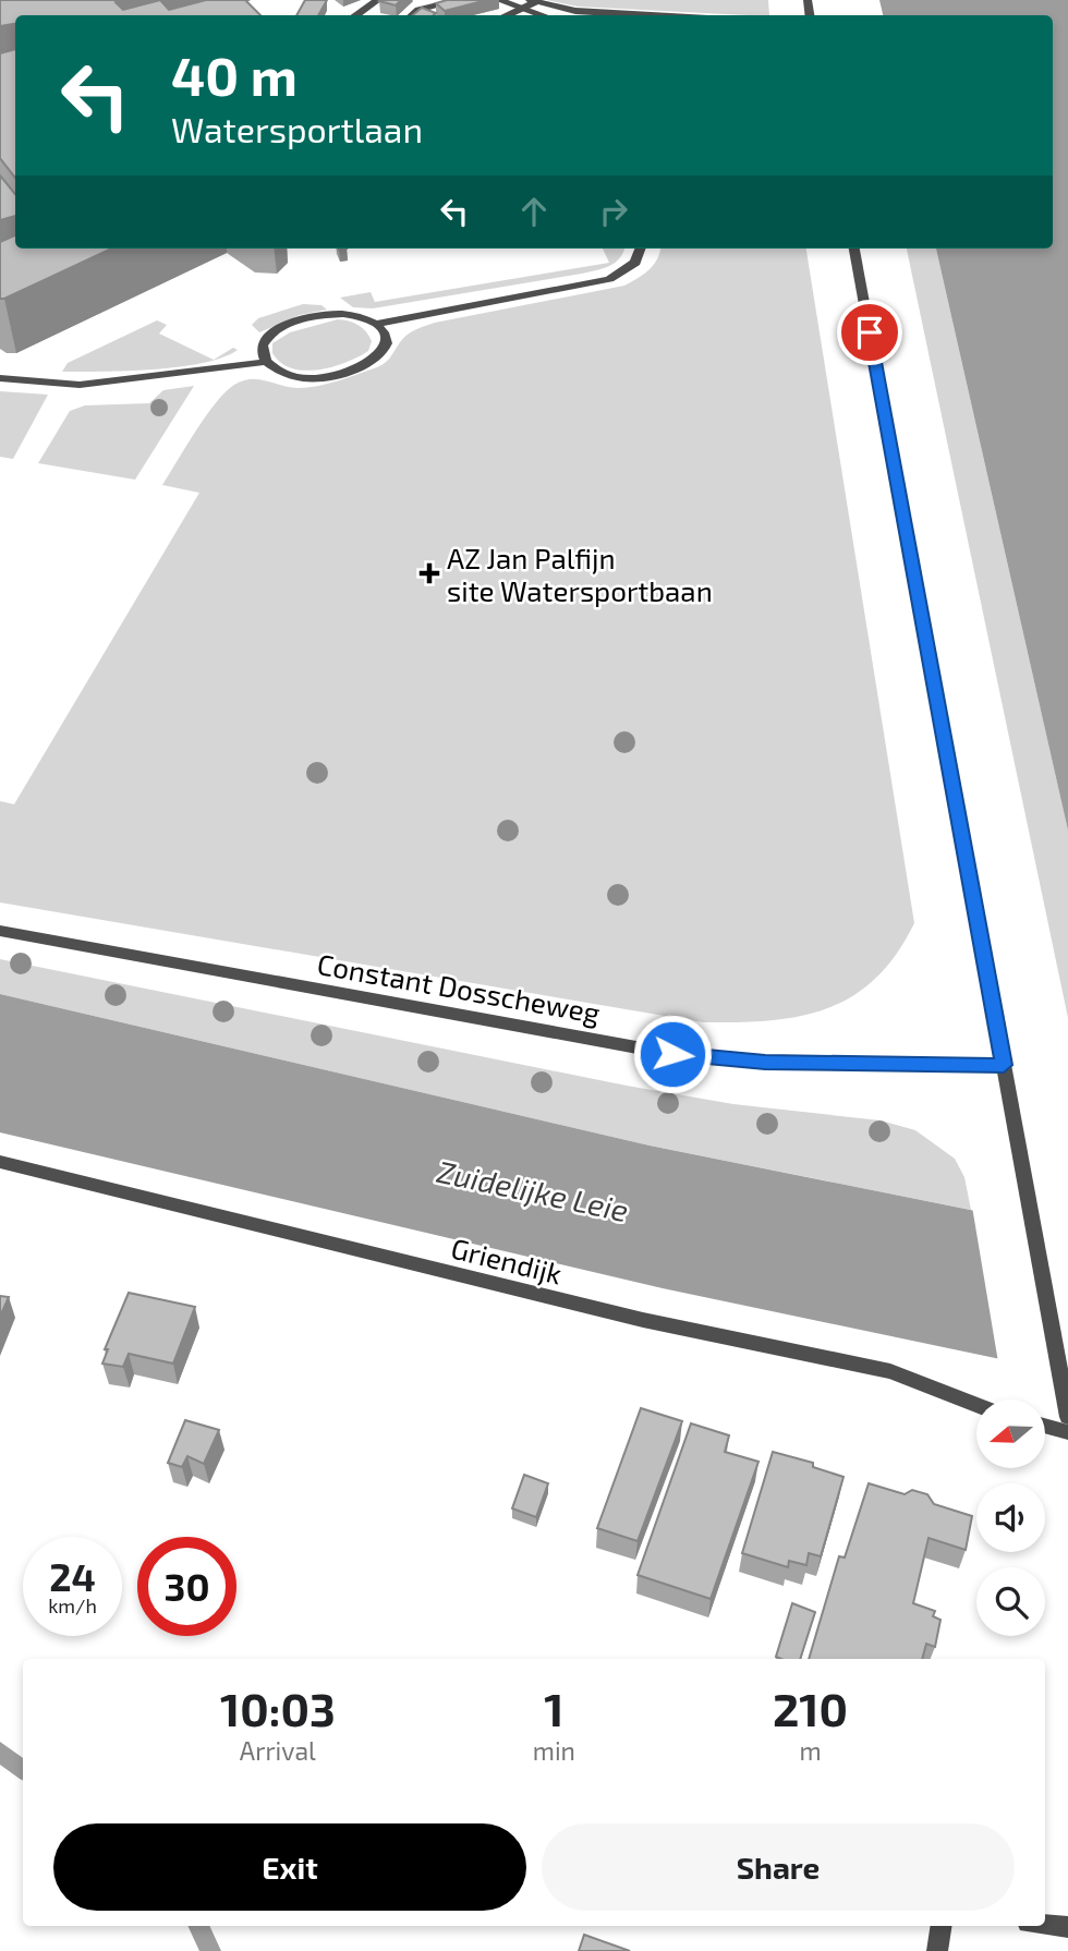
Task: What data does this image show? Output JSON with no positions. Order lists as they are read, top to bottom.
{
  "streets": {
    "street": ["Constant Dosscheweg", "Griendijk"]
  },
  "water": ["Zuidelijke Leie"],
  "places": {
    "health": ["AZ Jan Palfijn site Watersportbaan"]
  },
  "north": "left",
  "page": {
    "turn": ["40 m", "Watersportlaan"],
    "speed": "24 km/h",
    "limit": "30",
    "eta": [
      "10:03",
      "Arrival",
      "1",
      "min",
      "210",
      "m"
    ],
    "buttons": ["Exit", "Share"]
  }
}
